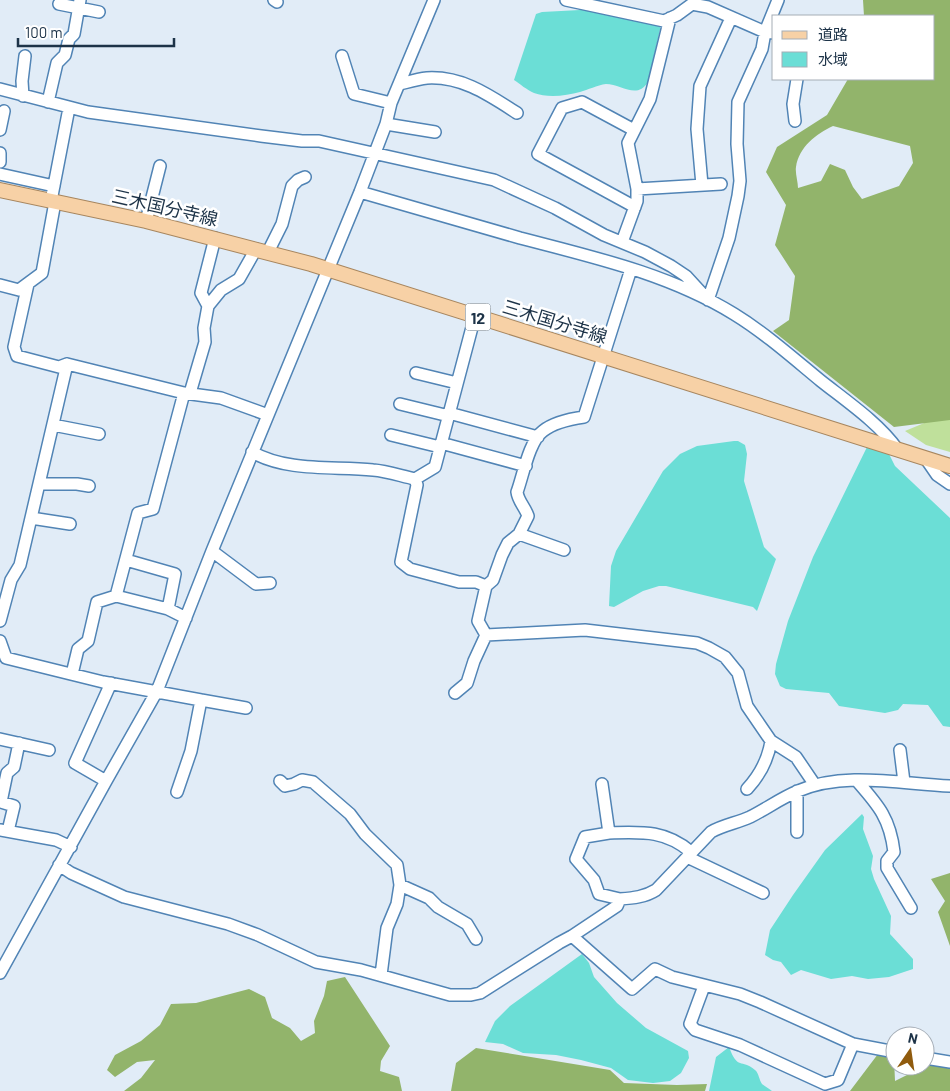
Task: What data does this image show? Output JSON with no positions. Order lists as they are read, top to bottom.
{
  "streets": {
    "main road": ["三木国分寺線", "12"]
  },
  "legend": ["道路", "水域"],
  "scale_bar": "100 m",
  "north": "top"
}
